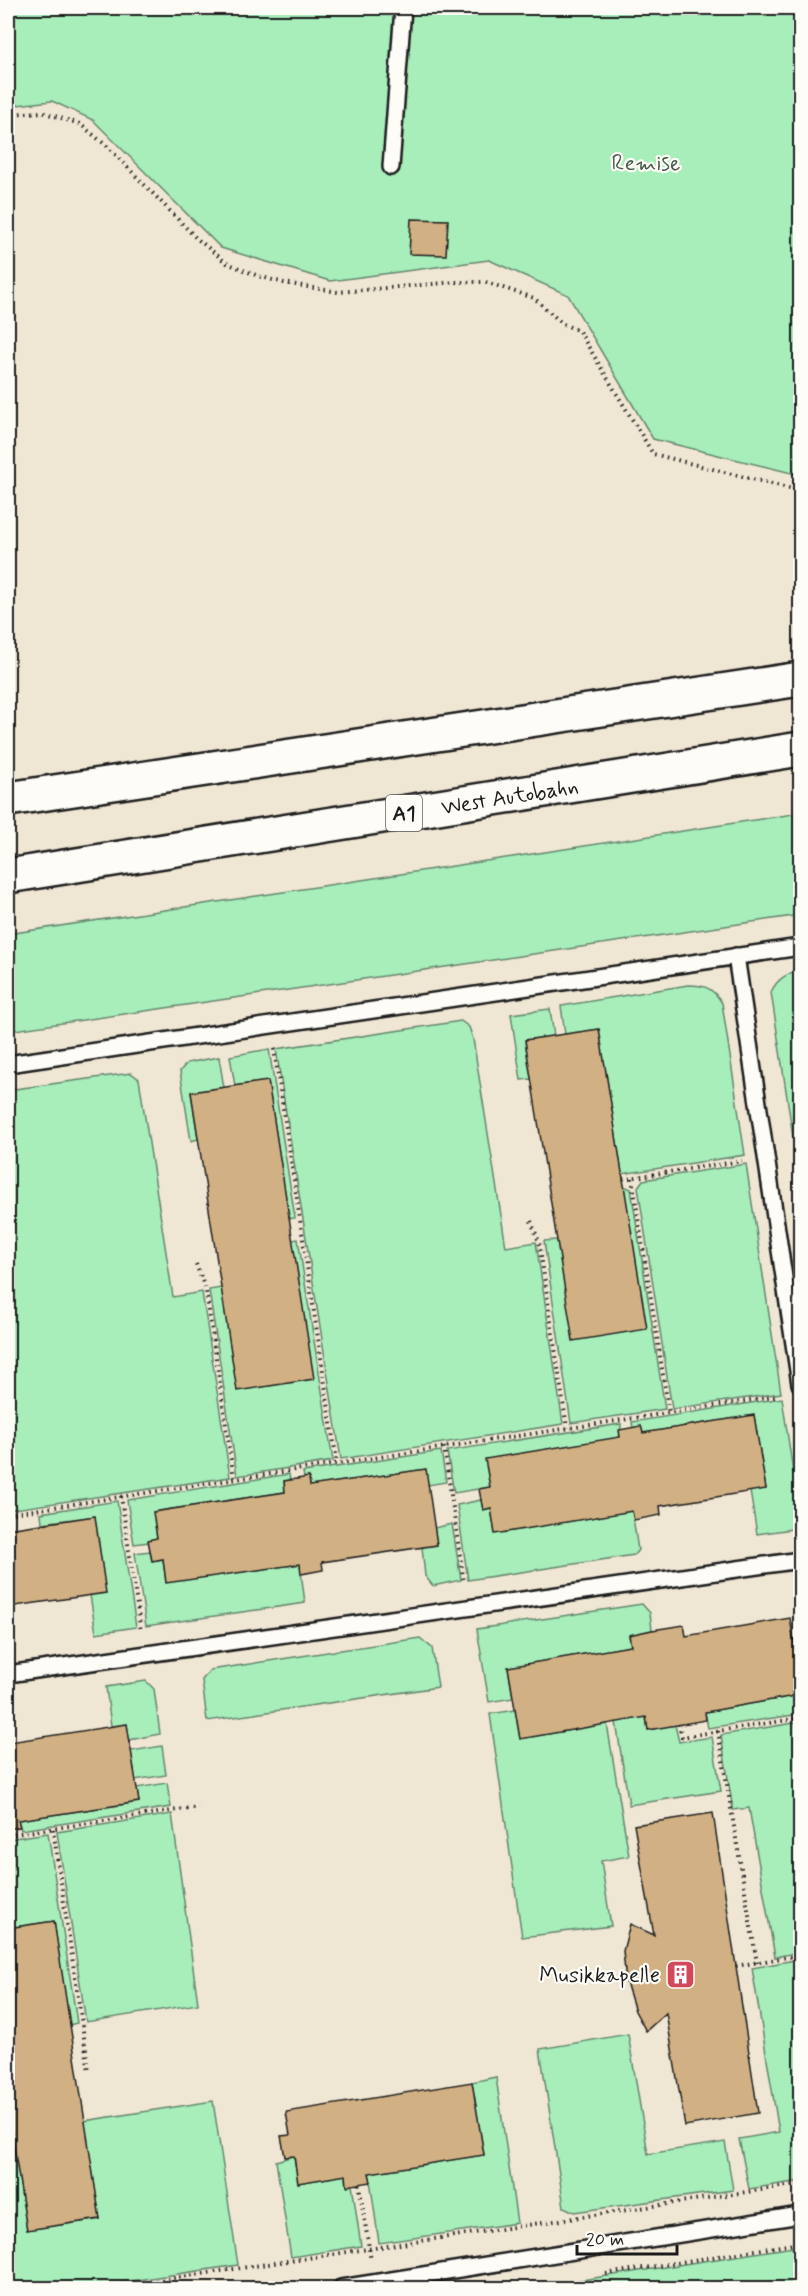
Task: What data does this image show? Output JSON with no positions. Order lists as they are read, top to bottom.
{
  "streets": {
    "highway": ["West Autobahn", "A1"]
  },
  "parks": ["Remise"],
  "places": {
    "building": ["Musikkapelle"]
  },
  "scale_bar": "20 m"
}
